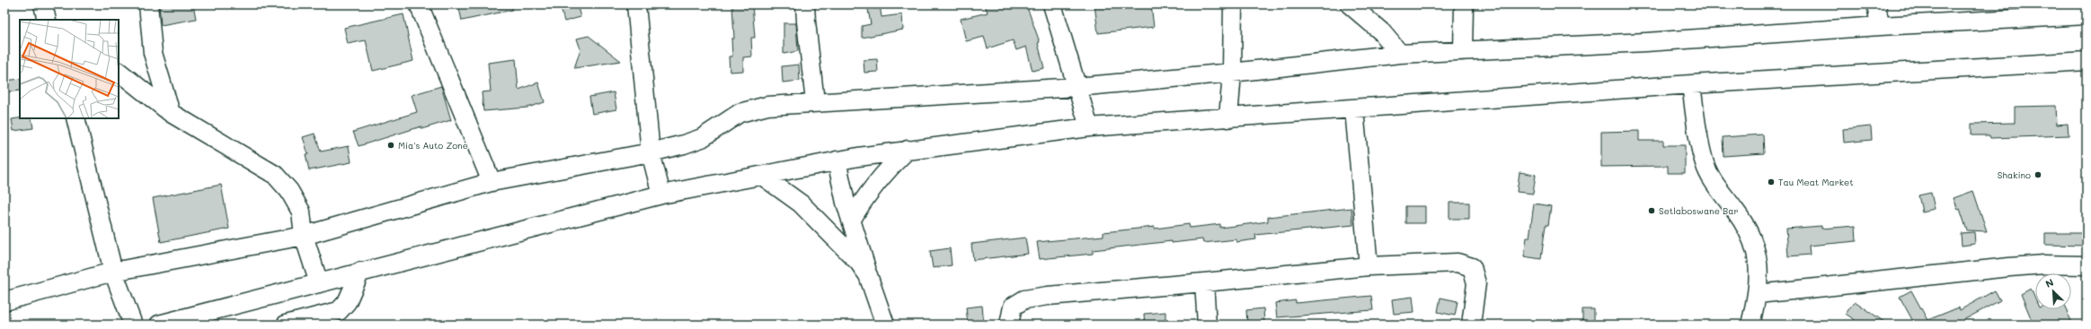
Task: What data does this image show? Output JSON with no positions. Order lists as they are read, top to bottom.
{
  "places": [
    "Mia's Auto Zone",
    "Shakino",
    "Tau Meat Market",
    "Setlaboswane Bar"
  ],
  "north": "top left"
}
